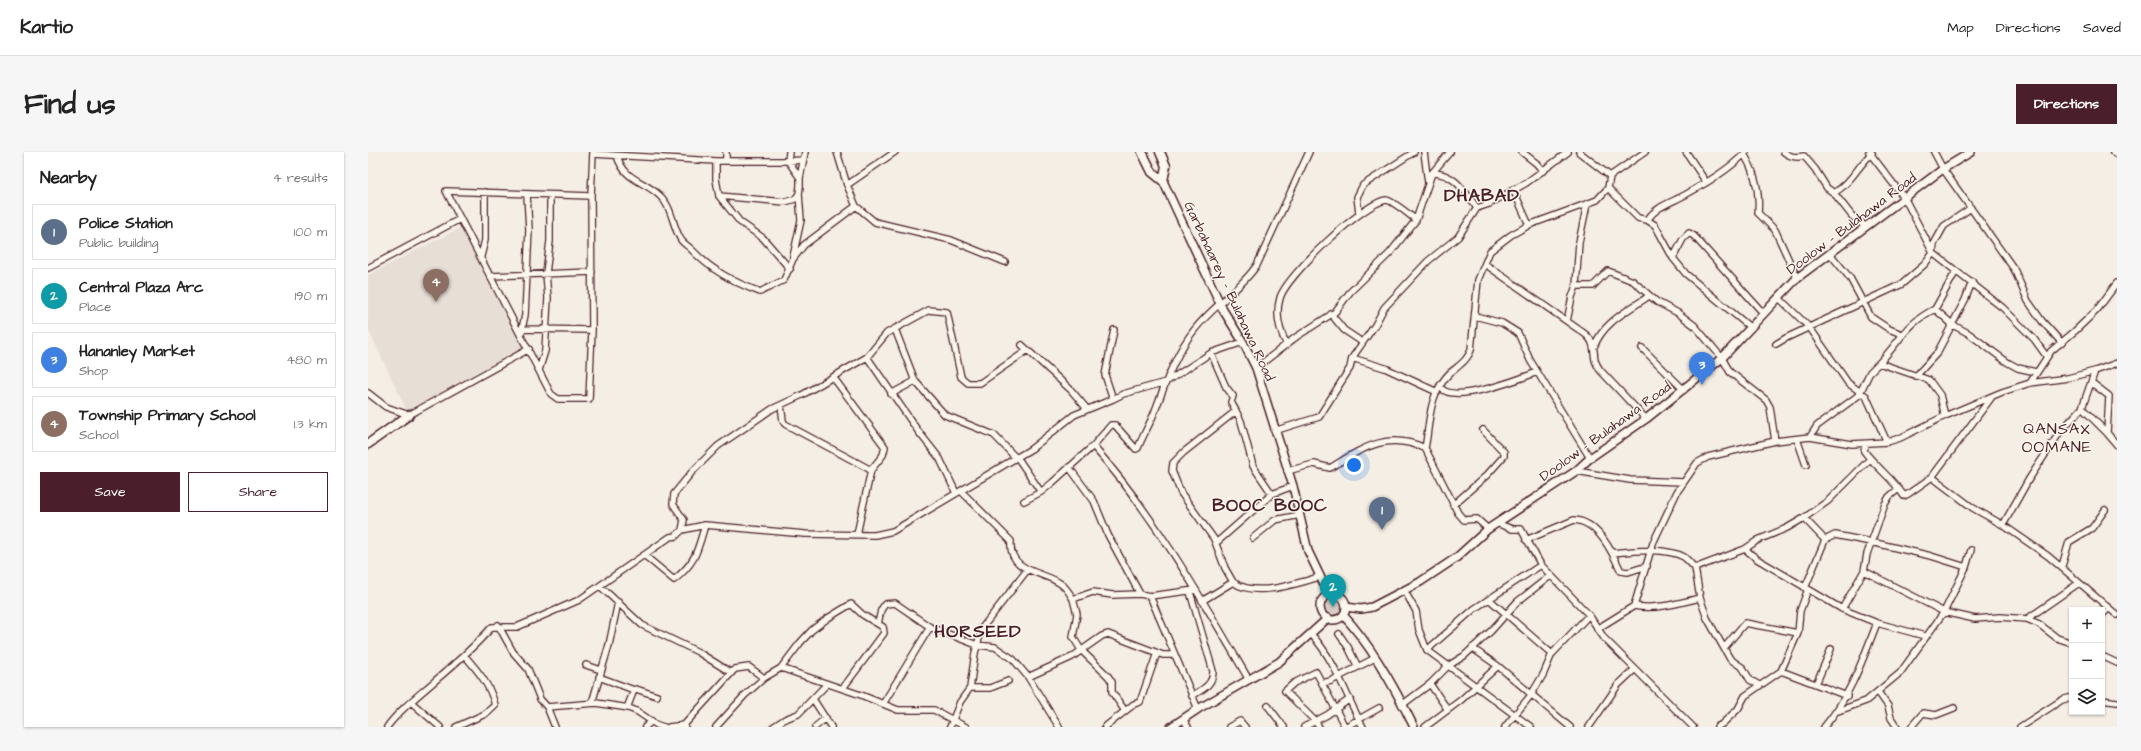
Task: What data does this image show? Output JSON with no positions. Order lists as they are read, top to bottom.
{
  "streets": {
    "main road": ["Doolow - Bulahawa Road", "Garbahaarey - Bulahawa Road"]
  },
  "crossings": [
    ["Doolow - Bulahawa Road", "Garbahaarey - Bulahawa Road"]
  ],
  "districts": [
    "DHABAD",
    "QANSAX OOMANE",
    "BOOC BOOC",
    "HORSEED"
  ],
  "page": {
    "header": "Kartio",
    "nav": ["Map", "Directions", "Saved"],
    "buttons": [
      "Directions",
      ["Save", "Share"]
    ],
    "title": "Find us",
    "heading": ["Nearby", "4 results"],
    "list": [
      {
        "mark": "1",
        "name": "Police Station",
        "note": "Public building",
        "value": "100 m"
      },
      {
        "mark": "2",
        "name": "Central Plaza Arc",
        "note": "Place",
        "value": "190 m"
      },
      {
        "mark": "3",
        "name": "Hananley Market",
        "note": "Shop",
        "value": "480 m"
      },
      {
        "mark": "4",
        "name": "Township Primary School",
        "note": "School",
        "value": "1.3 km"
      }
    ],
    "pins": [
      "4",
      "3",
      "1",
      "2"
    ],
    "map_buttons": ["+", "−"]
  }
}
